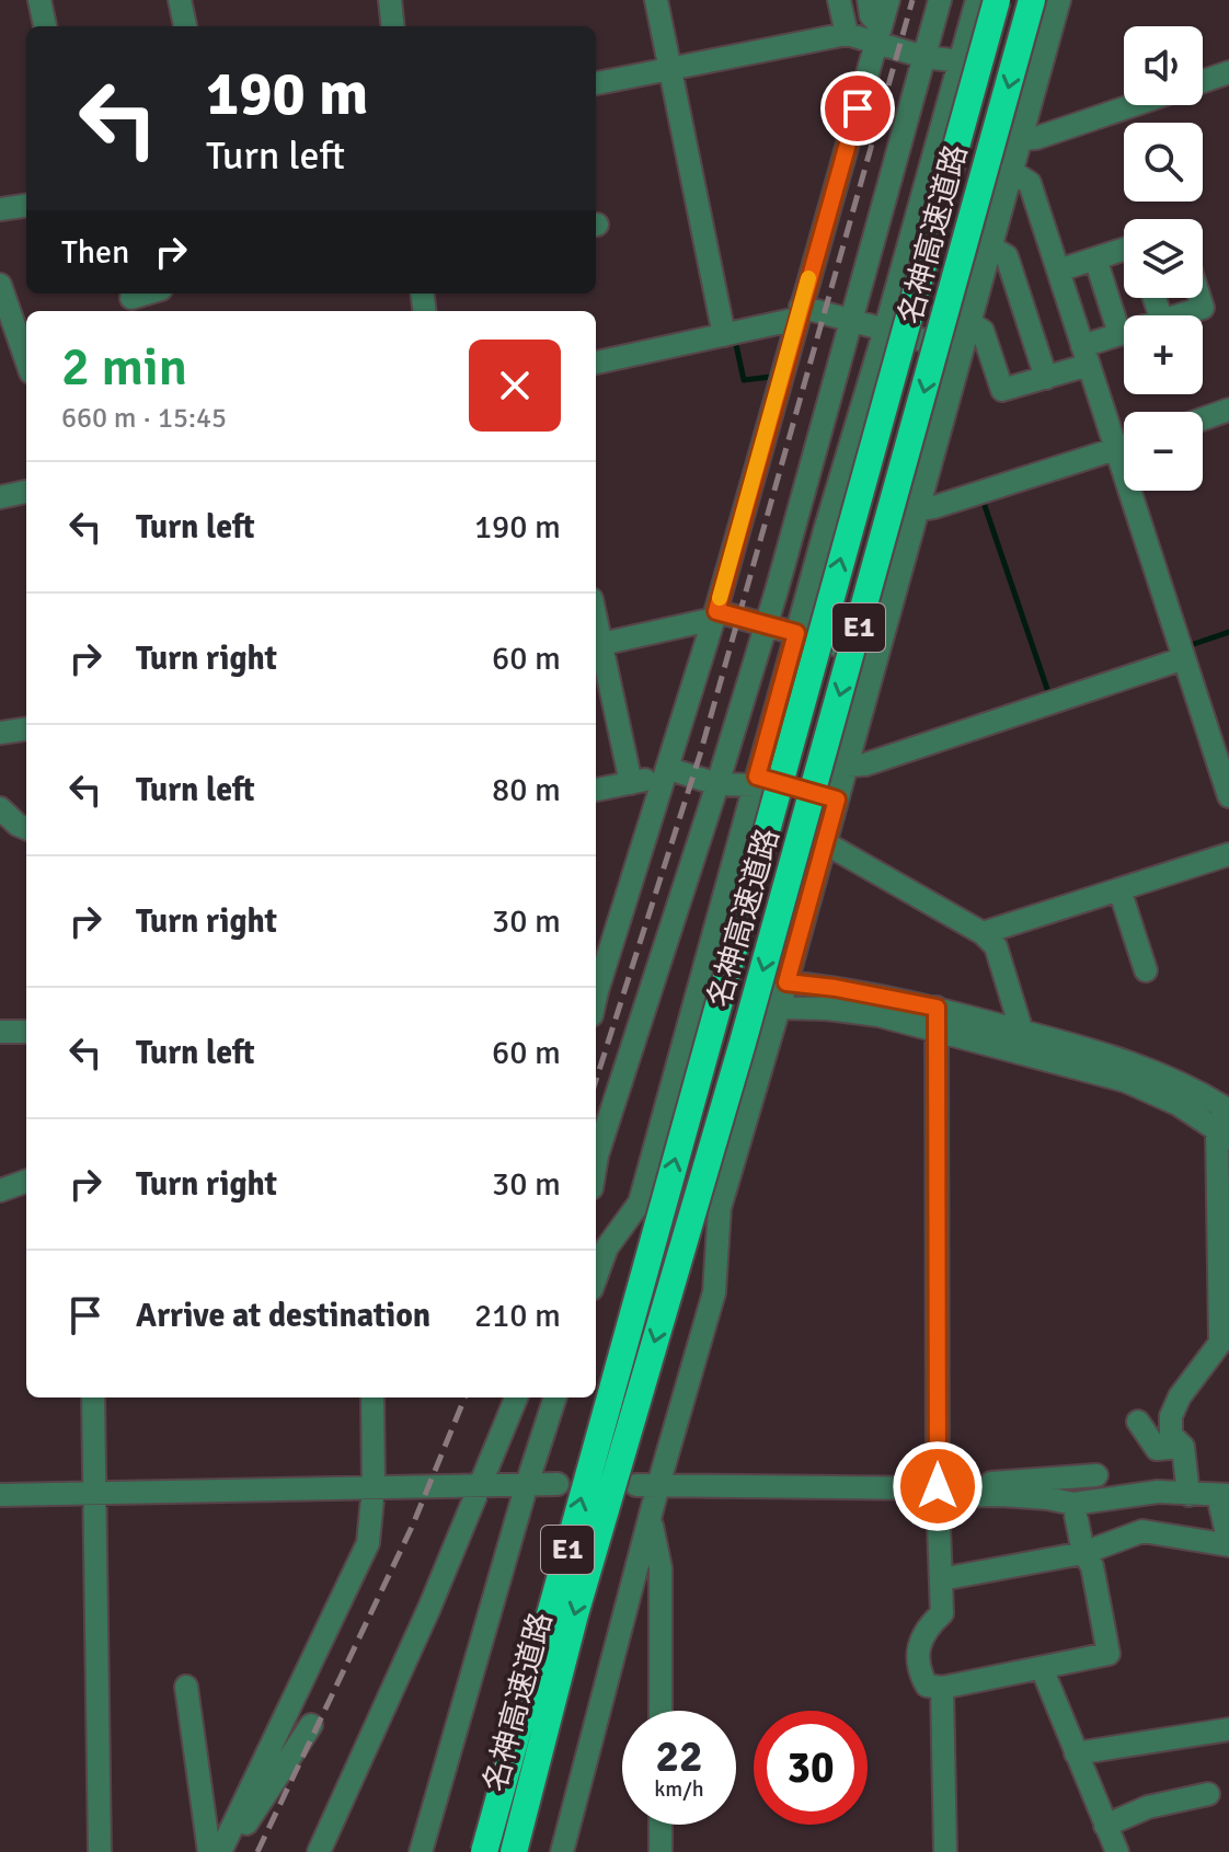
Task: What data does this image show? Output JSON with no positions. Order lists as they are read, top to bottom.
{
  "streets": {
    "highway": ["名神高速道路", "E1"]
  },
  "page": {
    "map_buttons": ["+", "−"],
    "turn": ["190 m", "Turn left"],
    "then": "Then",
    "heading": ["2 min", "660 m · 15:45"],
    "list": [
      {
        "name": "Turn left",
        "value": "190 m"
      },
      {
        "name": "Turn right",
        "value": "60 m"
      },
      {
        "name": "Turn left",
        "value": "80 m"
      },
      {
        "name": "Turn right",
        "value": "30 m"
      },
      {
        "name": "Turn left",
        "value": "60 m"
      },
      {
        "name": "Turn right",
        "value": "30 m"
      },
      {
        "name": "Arrive at destination",
        "value": "210 m"
      }
    ],
    "speed": "22 km/h",
    "limit": "30"
  }
}
